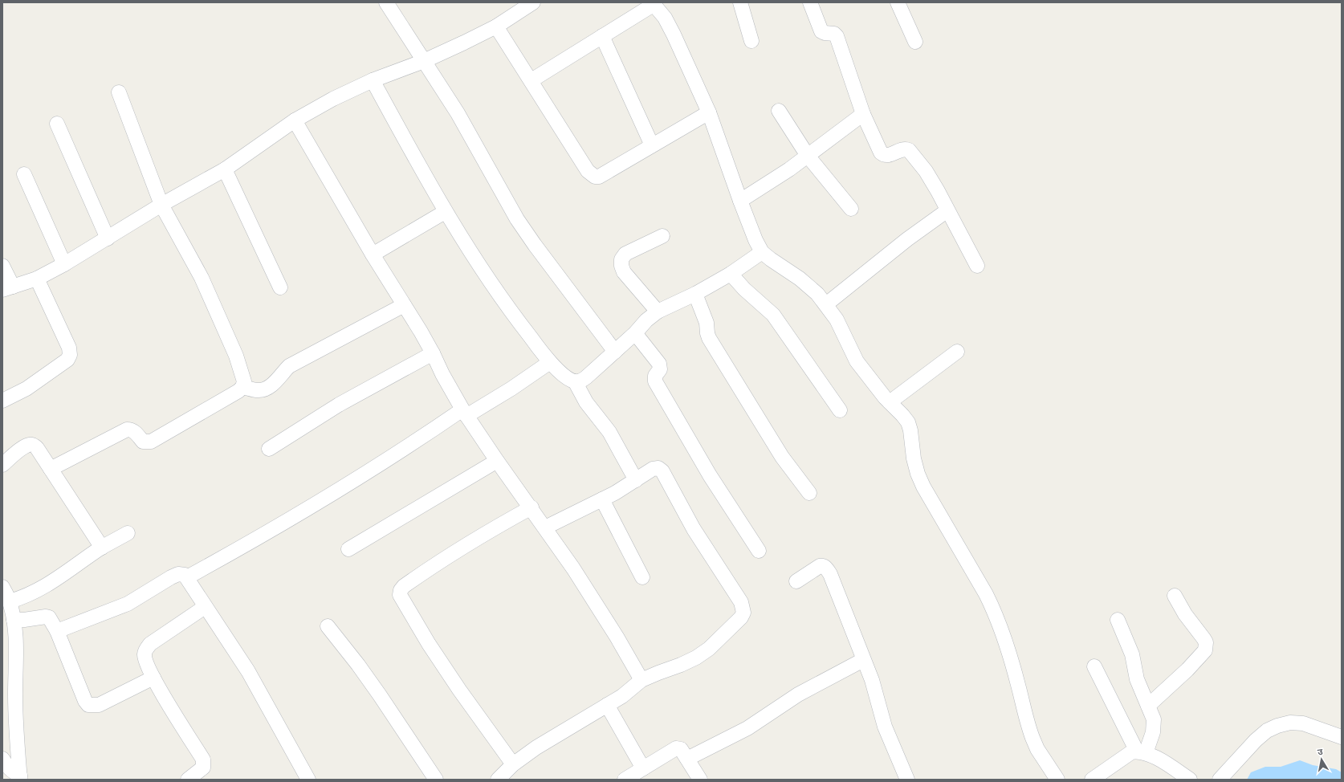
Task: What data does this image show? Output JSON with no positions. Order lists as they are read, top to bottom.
{
  "north": "top"
}
